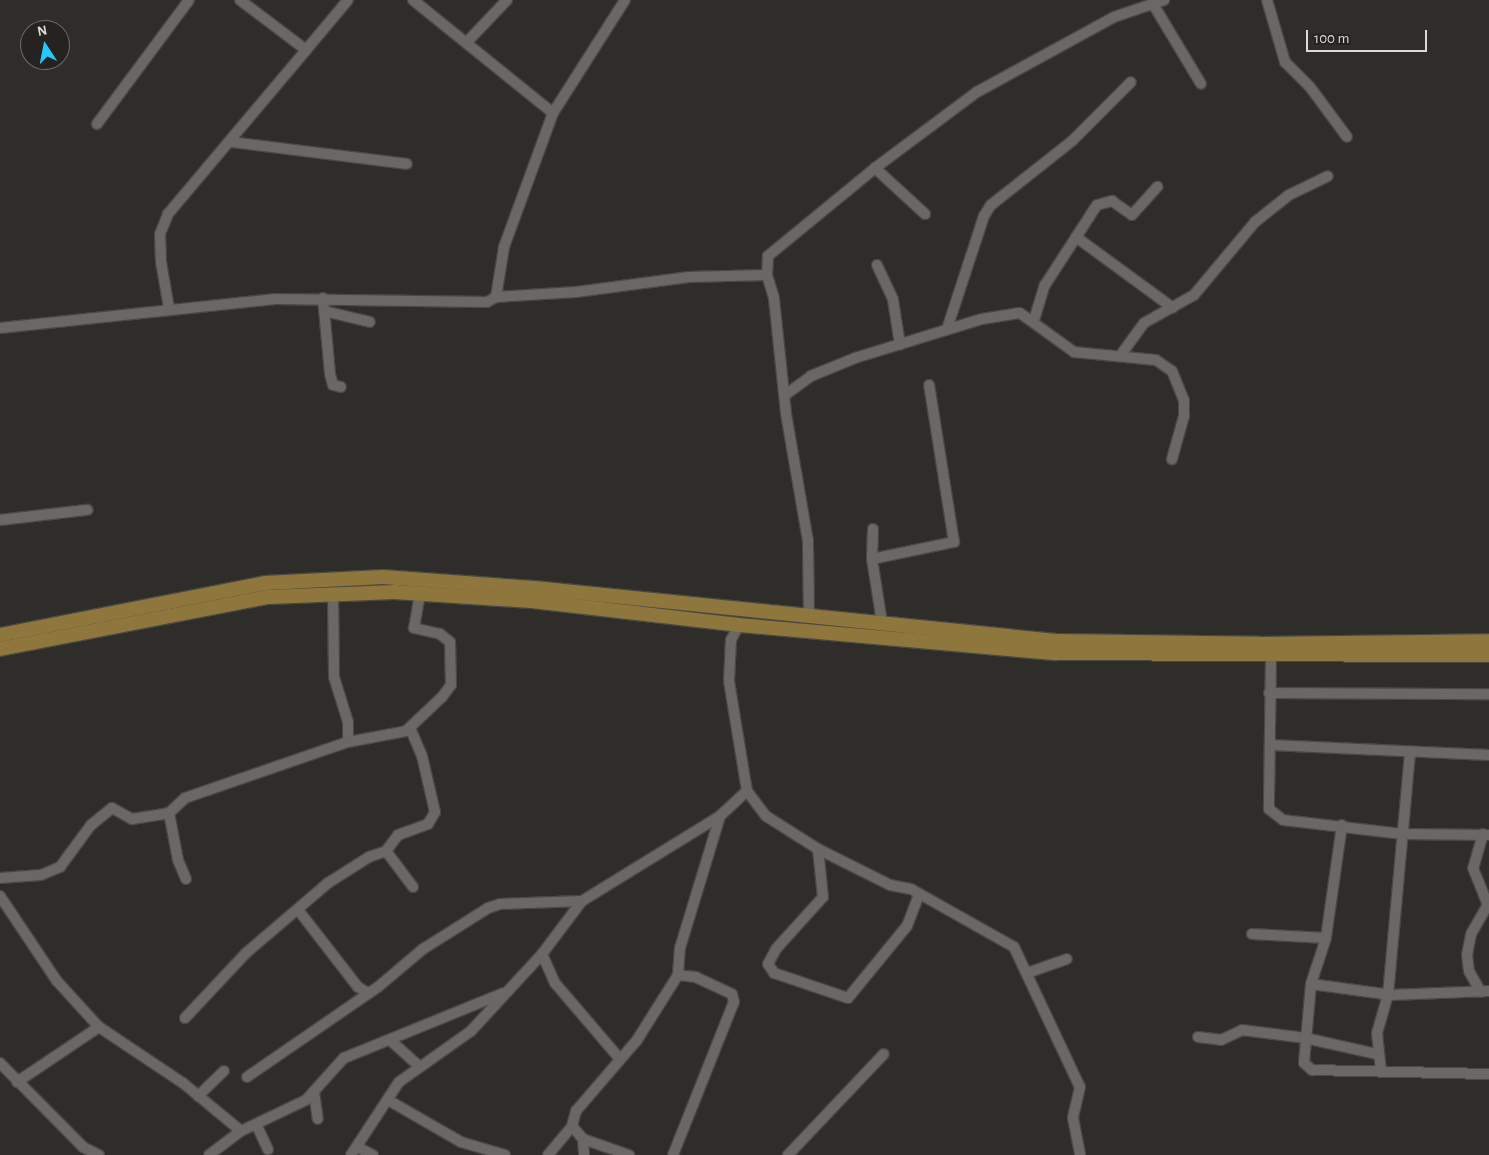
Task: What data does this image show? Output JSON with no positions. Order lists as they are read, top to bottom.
{
  "scale_bar": "100 m",
  "north": "top"
}
